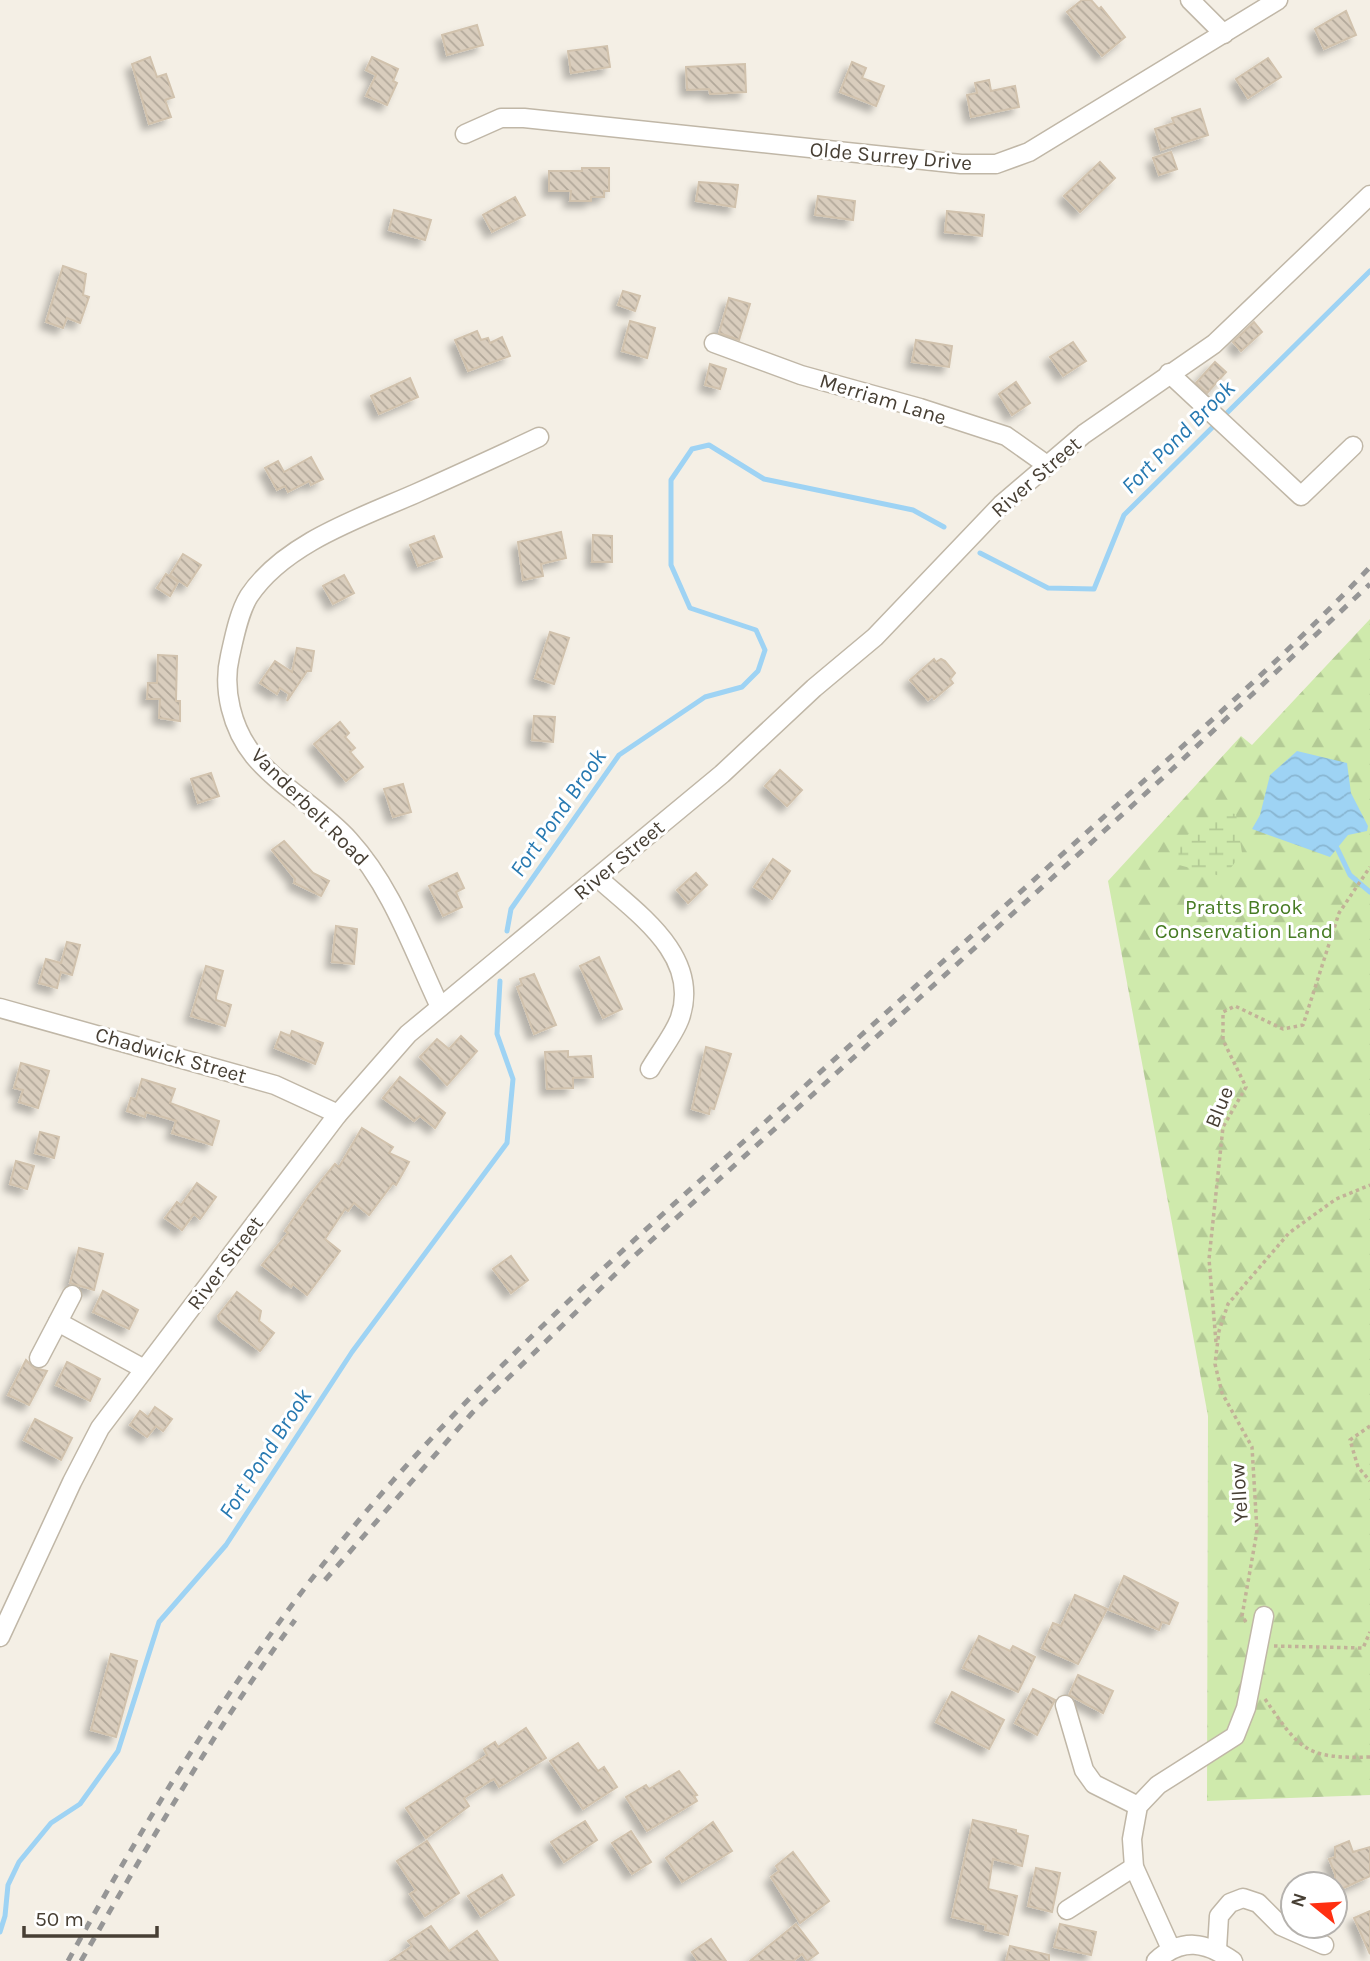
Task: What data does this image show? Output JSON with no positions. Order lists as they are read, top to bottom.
{
  "streets": {
    "street": [
      "Olde Surrey Drive",
      "Merriam Lane",
      "River Street",
      "Vanderbelt Road",
      "Chadwick Street"
    ],
    "path": ["Blue", "Yellow"]
  },
  "crossings": [
    ["Merriam Lane", "River Street"],
    ["River Street", "Vanderbelt Road"],
    ["River Street", "Chadwick Street"],
    ["Blue", "Yellow"]
  ],
  "water": ["Fort Pond Brook"],
  "parks": ["Pratts Brook Conservation Land"],
  "scale_bar": "50 m",
  "north": "left"
}
